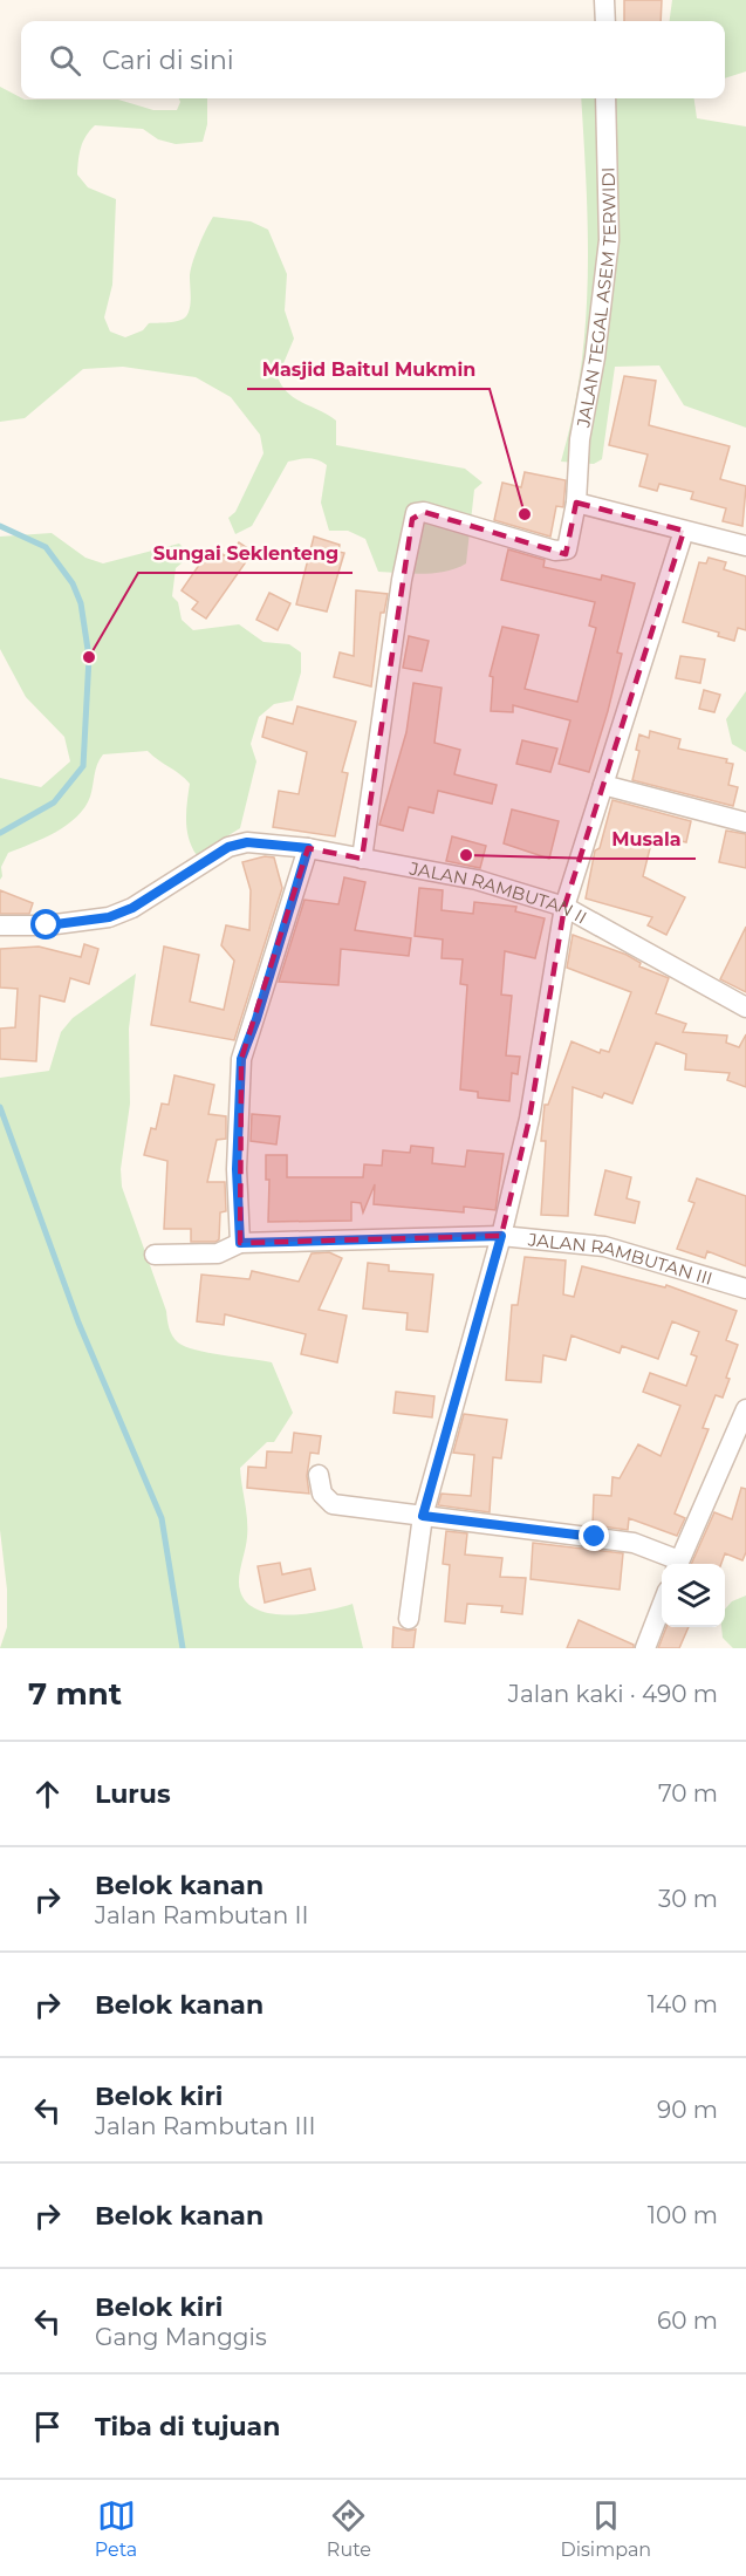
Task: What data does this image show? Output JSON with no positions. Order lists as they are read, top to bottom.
{
  "streets": {
    "street": ["JALAN TEGAL ASEM TERWIDI", "JALAN RAMBUTAN II", "JALAN RAMBUTAN III"]
  },
  "crossings": [
    ["JALAN TEGAL ASEM TERWIDI", "JALAN RAMBUTAN II"]
  ],
  "places": ["Masjid Baitul Mukmin", "Sungai Seklenteng", "Musala"],
  "page": {
    "search": "Cari di sini",
    "heading": ["7 mnt", "Jalan kaki · 490 m"],
    "list": [
      ["Lurus", "70 m"],
      ["Belok kanan", "Jalan Rambutan II", "30 m"],
      ["Belok kanan", "140 m"],
      ["Belok kiri", "Jalan Rambutan III", "90 m"],
      ["Belok kanan", "100 m"],
      ["Belok kiri", "Gang Manggis", "60 m"],
      "Tiba di tujuan"
    ],
    "nav": ["Peta", "Rute", "Disimpan"]
  }
}
